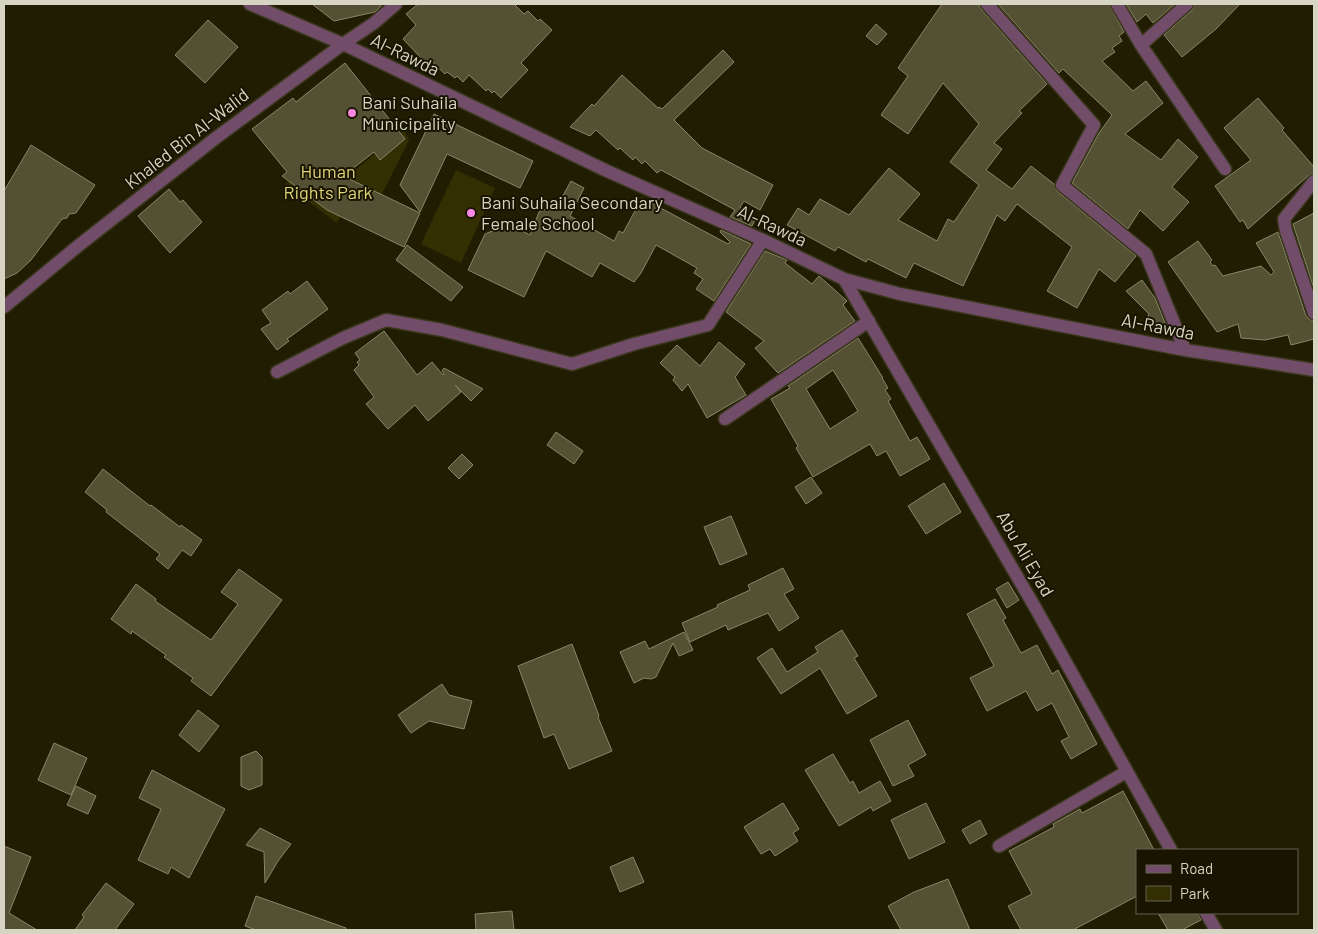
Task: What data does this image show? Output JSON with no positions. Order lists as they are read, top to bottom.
{
  "streets": {
    "street": ["Al-Rawda", "Khaled Bin Al-Walid", "Abu Ali Eyad"]
  },
  "crossings": [
    ["Al-Rawda", "Khaled Bin Al-Walid"],
    ["Al-Rawda", "Abu Ali Eyad"]
  ],
  "parks": ["Human Rights Park"],
  "places": ["Bani Suhaila Municipality", "Bani Suhaila Secondary Female School"],
  "legend": ["Road", "Park"]
}
